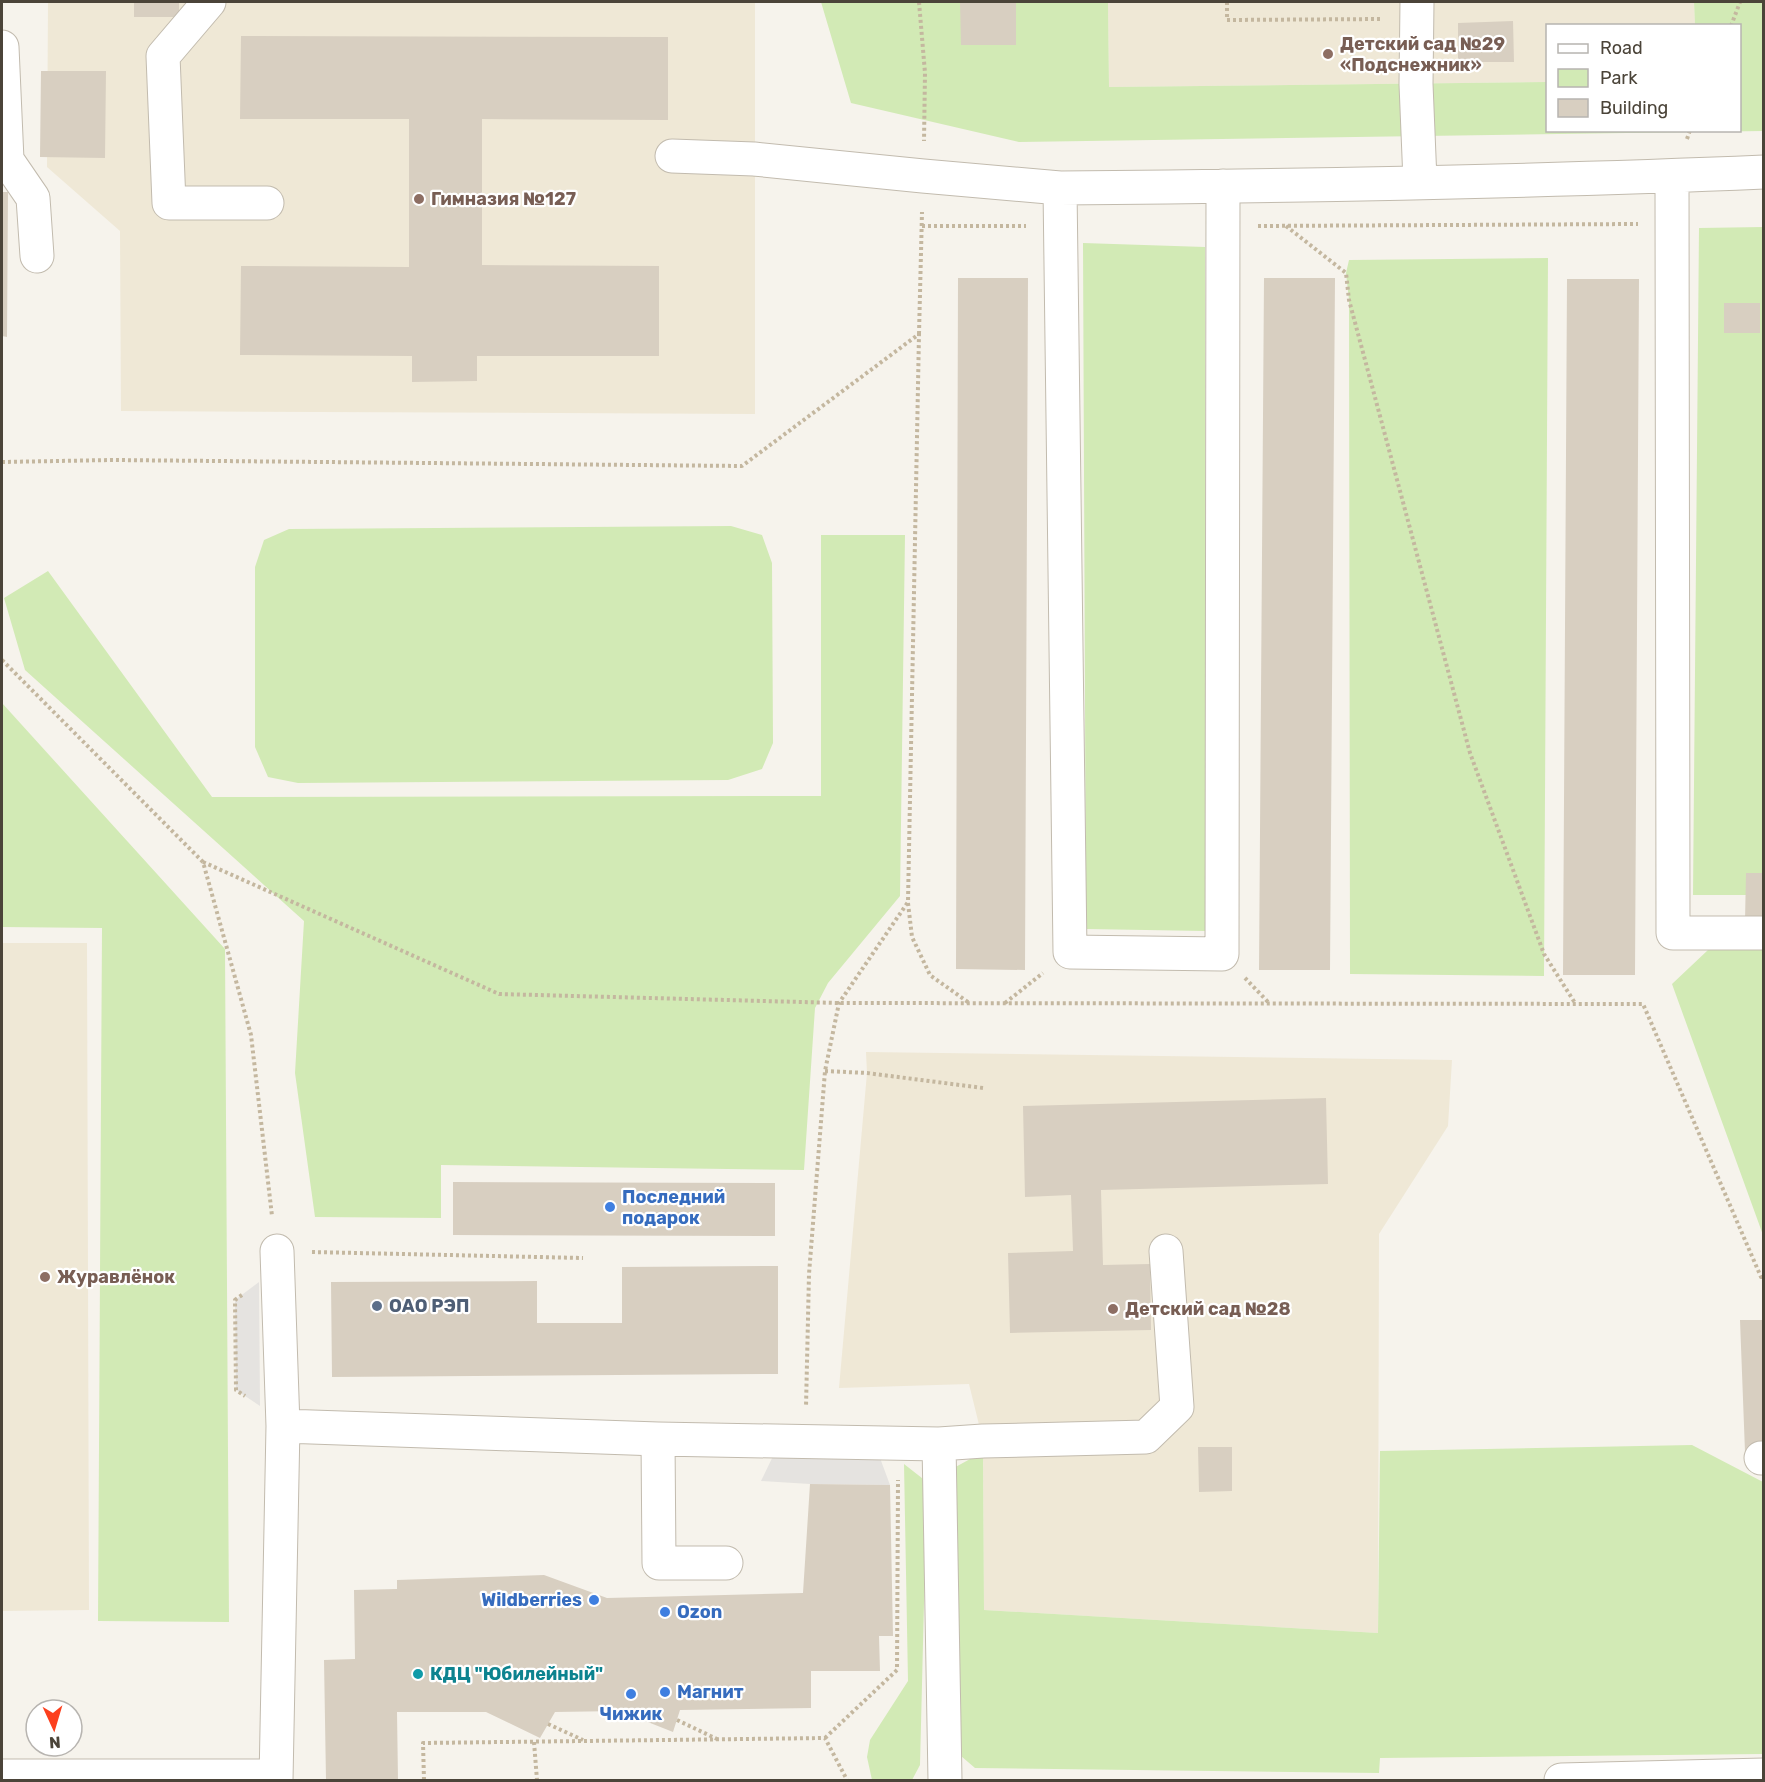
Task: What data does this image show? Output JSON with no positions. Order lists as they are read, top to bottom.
{
  "places": [
    "Детский сад №29 «Подснежник»",
    "Гимназия №127",
    "Последний подарок",
    "Журавлёнок",
    "ОАО РЭП",
    "Детский сад №28",
    "Wildberries",
    "Ozon",
    "КДЦ \"Юбилейный\"",
    "Магнит",
    "Чижик"
  ],
  "legend": ["Road", "Park", "Building"],
  "north": "bottom"
}
